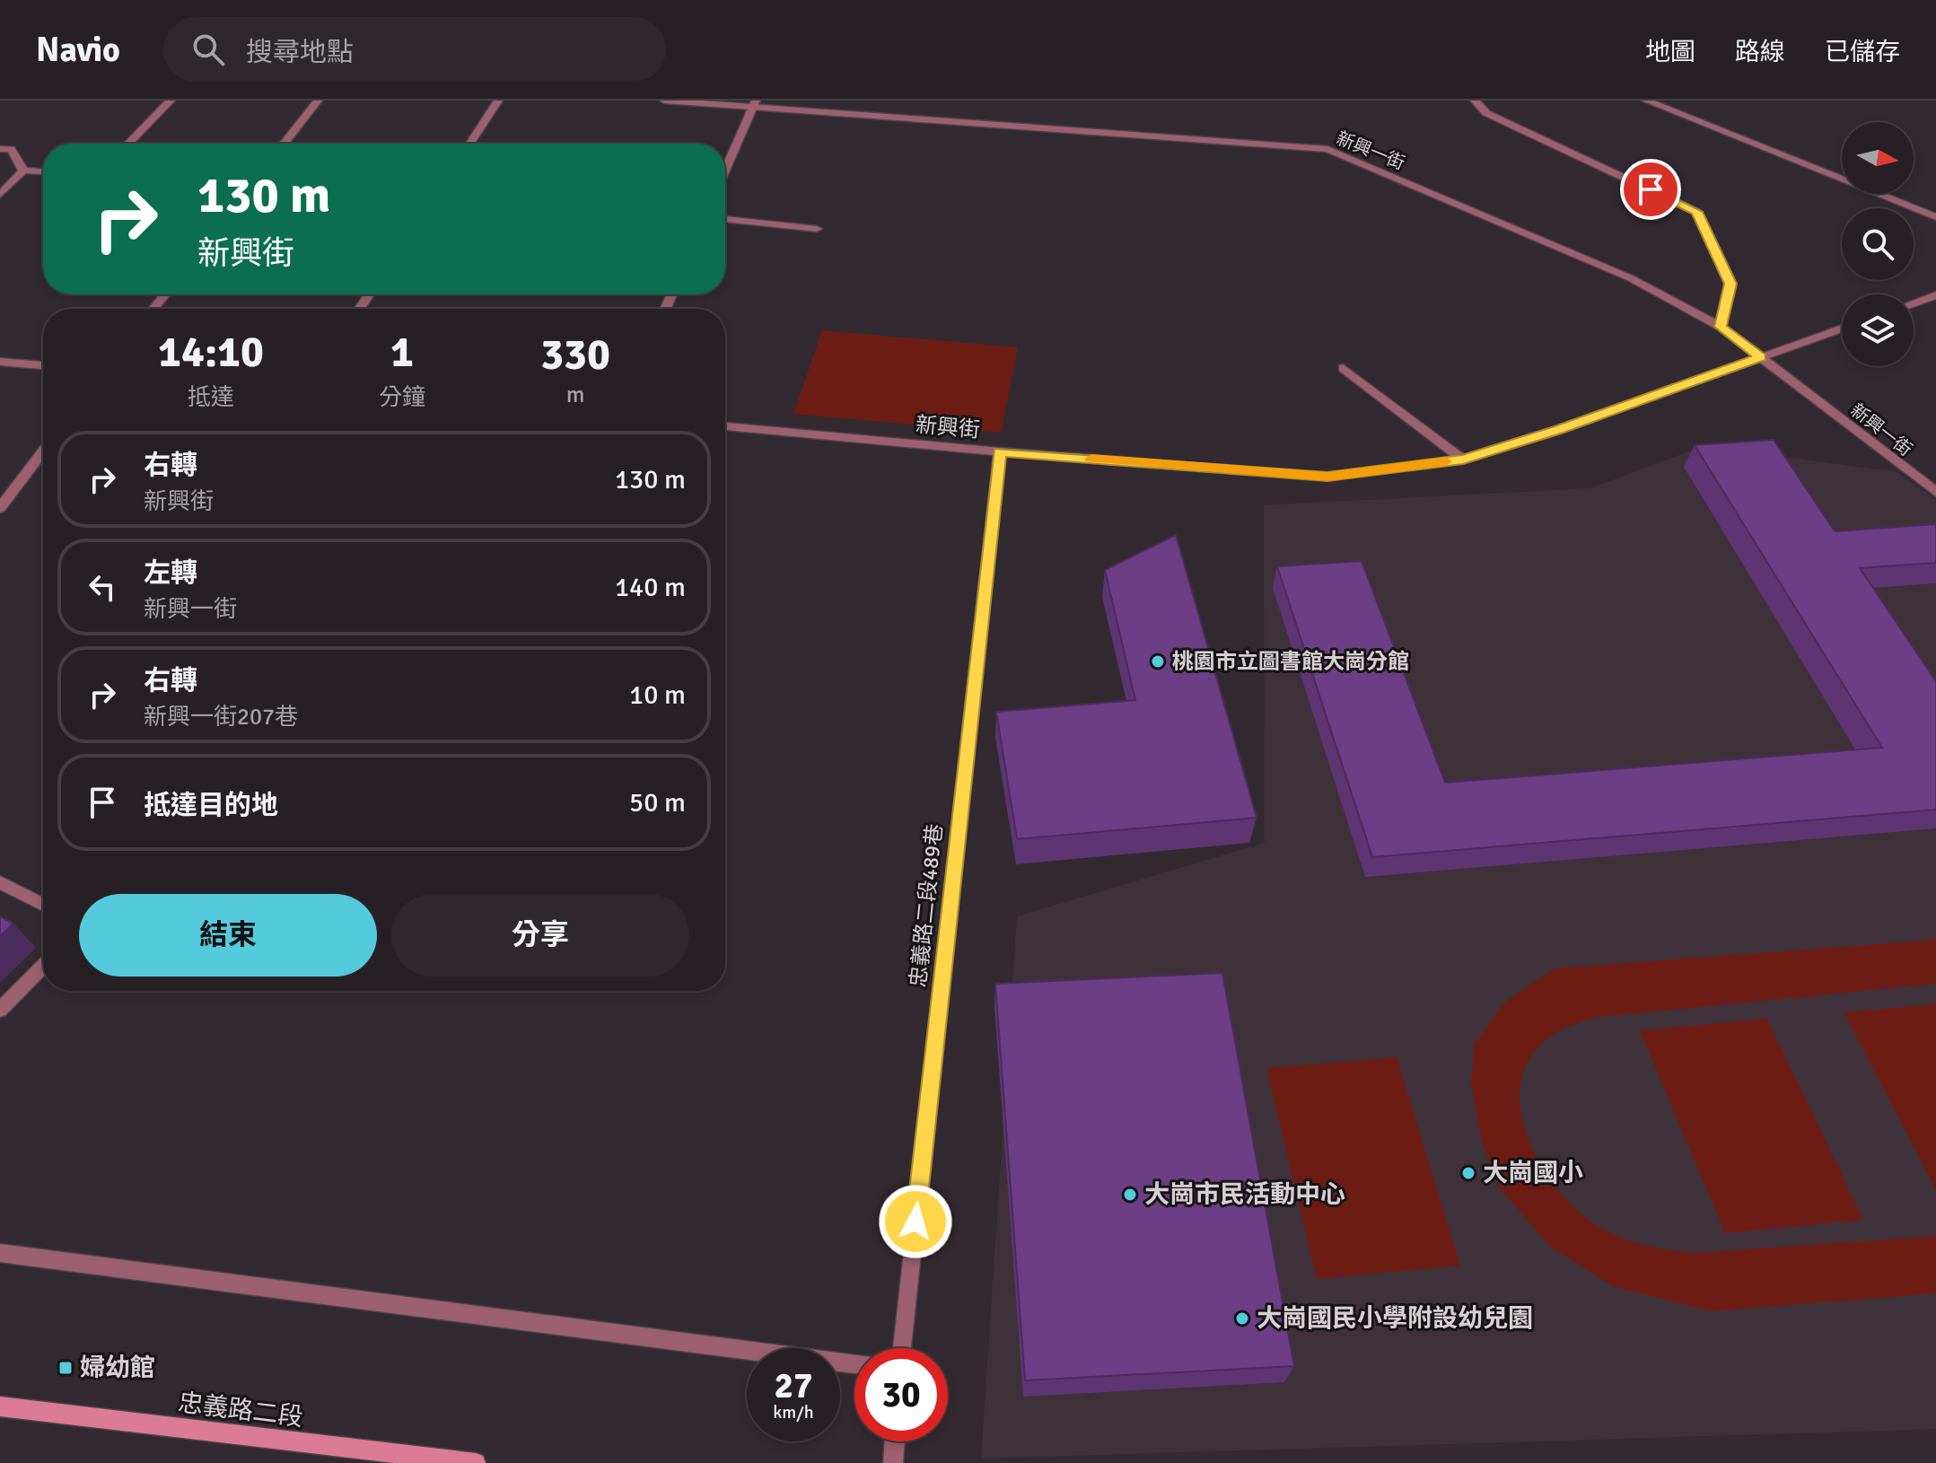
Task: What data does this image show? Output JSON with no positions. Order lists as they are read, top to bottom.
{
  "streets": {
    "main road": ["忠義路二段"],
    "street": ["新興一街", "新興街", "忠義路二段489巷"]
  },
  "crossings": [
    ["新興一街", "新興街"],
    ["新興街", "忠義路二段489巷"]
  ],
  "places": {
    "other": [
      "桃園市立圖書館大崗分館",
      "大崗國小",
      "大崗市民活動中心",
      "大崗國民小學附設幼兒園"
    ],
    "transit": ["婦幼館"]
  },
  "north": "right",
  "page": {
    "header": "Navio",
    "search": "搜尋地點",
    "nav": ["地圖", "路線", "已儲存"],
    "turn": ["130 m", "新興街"],
    "eta": [
      "14:10",
      "抵達",
      "1",
      "分鐘",
      "330",
      "m"
    ],
    "list": [
      {
        "name": "右轉",
        "note": "新興街",
        "value": "130 m"
      },
      {
        "name": "左轉",
        "note": "新興一街",
        "value": "140 m"
      },
      {
        "name": "右轉",
        "note": "新興一街207巷",
        "value": "10 m"
      },
      {
        "name": "抵達目的地",
        "value": "50 m"
      }
    ],
    "buttons": ["結束", "分享"],
    "speed": "27 km/h",
    "limit": "30"
  }
}
